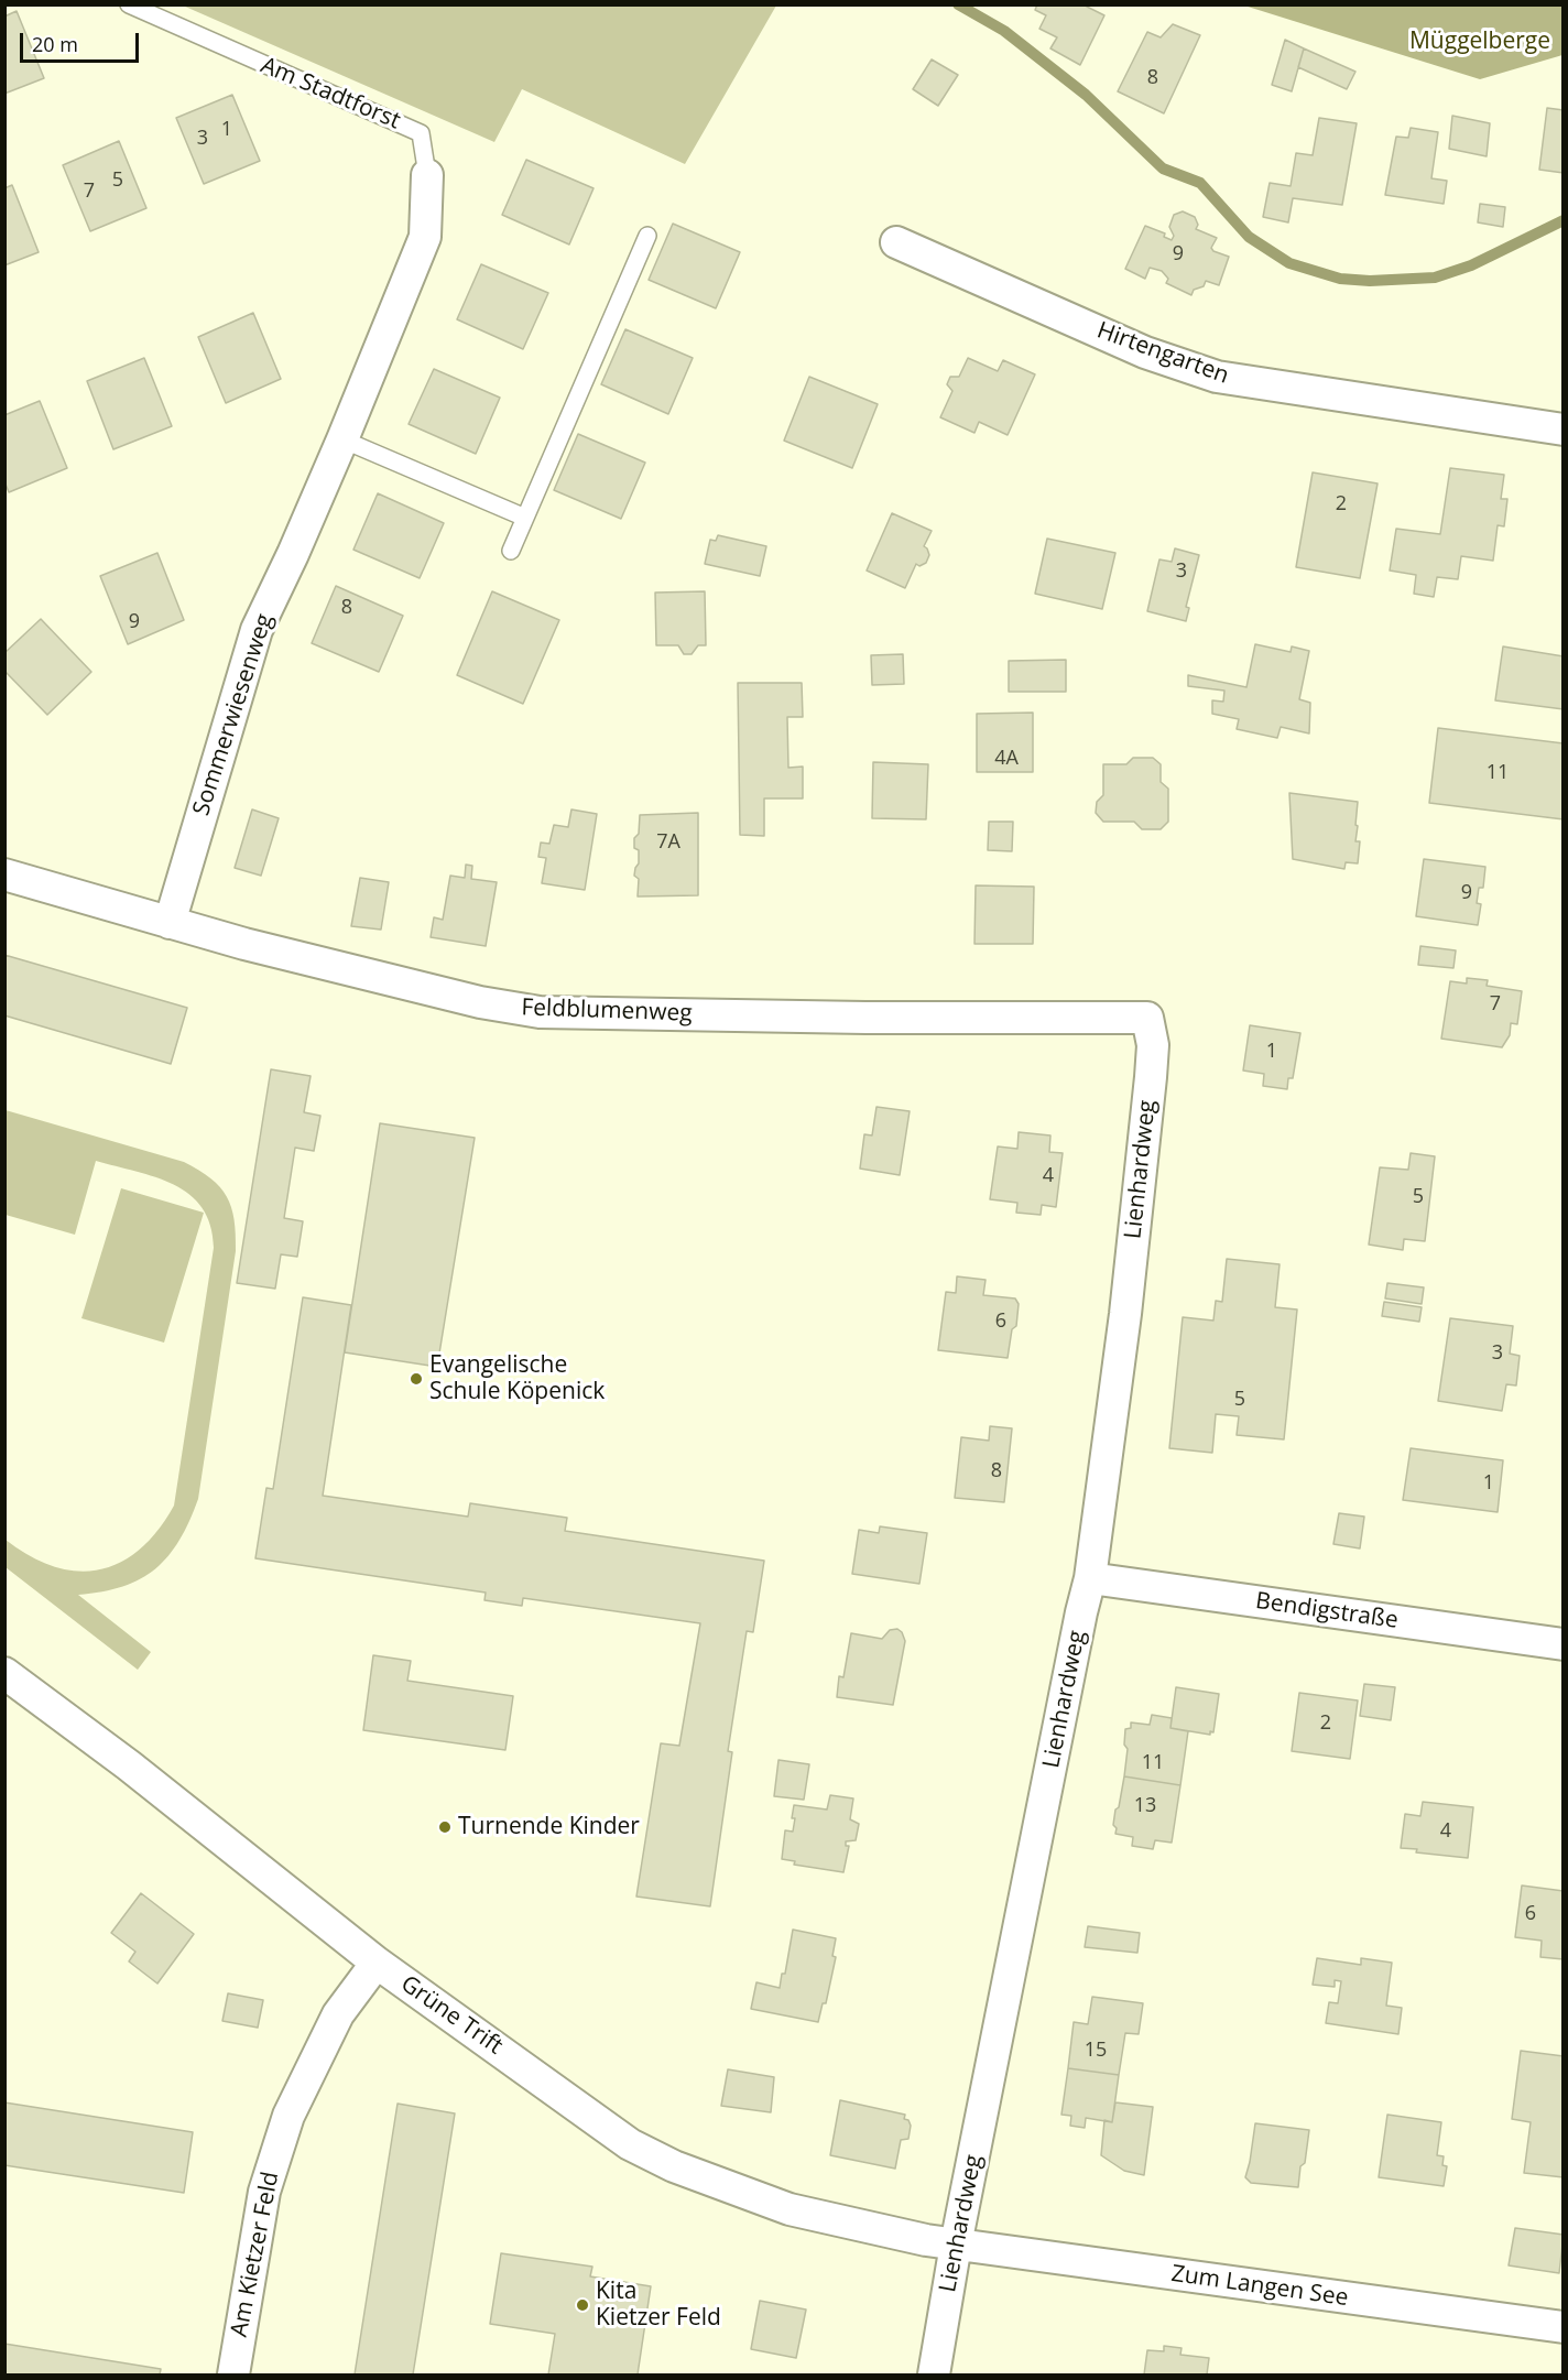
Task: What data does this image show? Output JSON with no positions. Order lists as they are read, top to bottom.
{
  "streets": {
    "street": [
      "Hirtengarten",
      "Sommerwiesenweg",
      "Feldblumenweg",
      "Lienhardweg",
      "Bendigstraße",
      "Grüne Trift",
      "Am Kietzer Feld",
      "Zum Langen See"
    ],
    "lane": ["Am Stadtforst"]
  },
  "crossings": [
    ["Am Stadtforst", "Sommerwiesenweg"],
    ["Sommerwiesenweg", "Feldblumenweg"],
    ["Feldblumenweg", "Lienhardweg"],
    ["Lienhardweg", "Bendigstraße"],
    ["Lienhardweg", "Grüne Trift"],
    ["Lienhardweg", "Zum Langen See"],
    ["Grüne Trift", "Am Kietzer Feld"],
    ["Grüne Trift", "Zum Langen See"]
  ],
  "parks": ["Müggelberge"],
  "places": ["Evangelische Schule Köpenick", "Turnende Kinder", "Kita Kietzer Feld"],
  "house_numbers": [
    "8",
    "1",
    "3",
    "5",
    "7",
    "9",
    "2",
    "3",
    "8",
    "9",
    "4A",
    "11",
    "7A",
    "9",
    "7",
    "1",
    "4",
    "5",
    "6",
    "3",
    "5",
    "8",
    "1",
    "2",
    "11",
    "13",
    "4",
    "6",
    "15"
  ],
  "scale_bar": "20 m"
}
